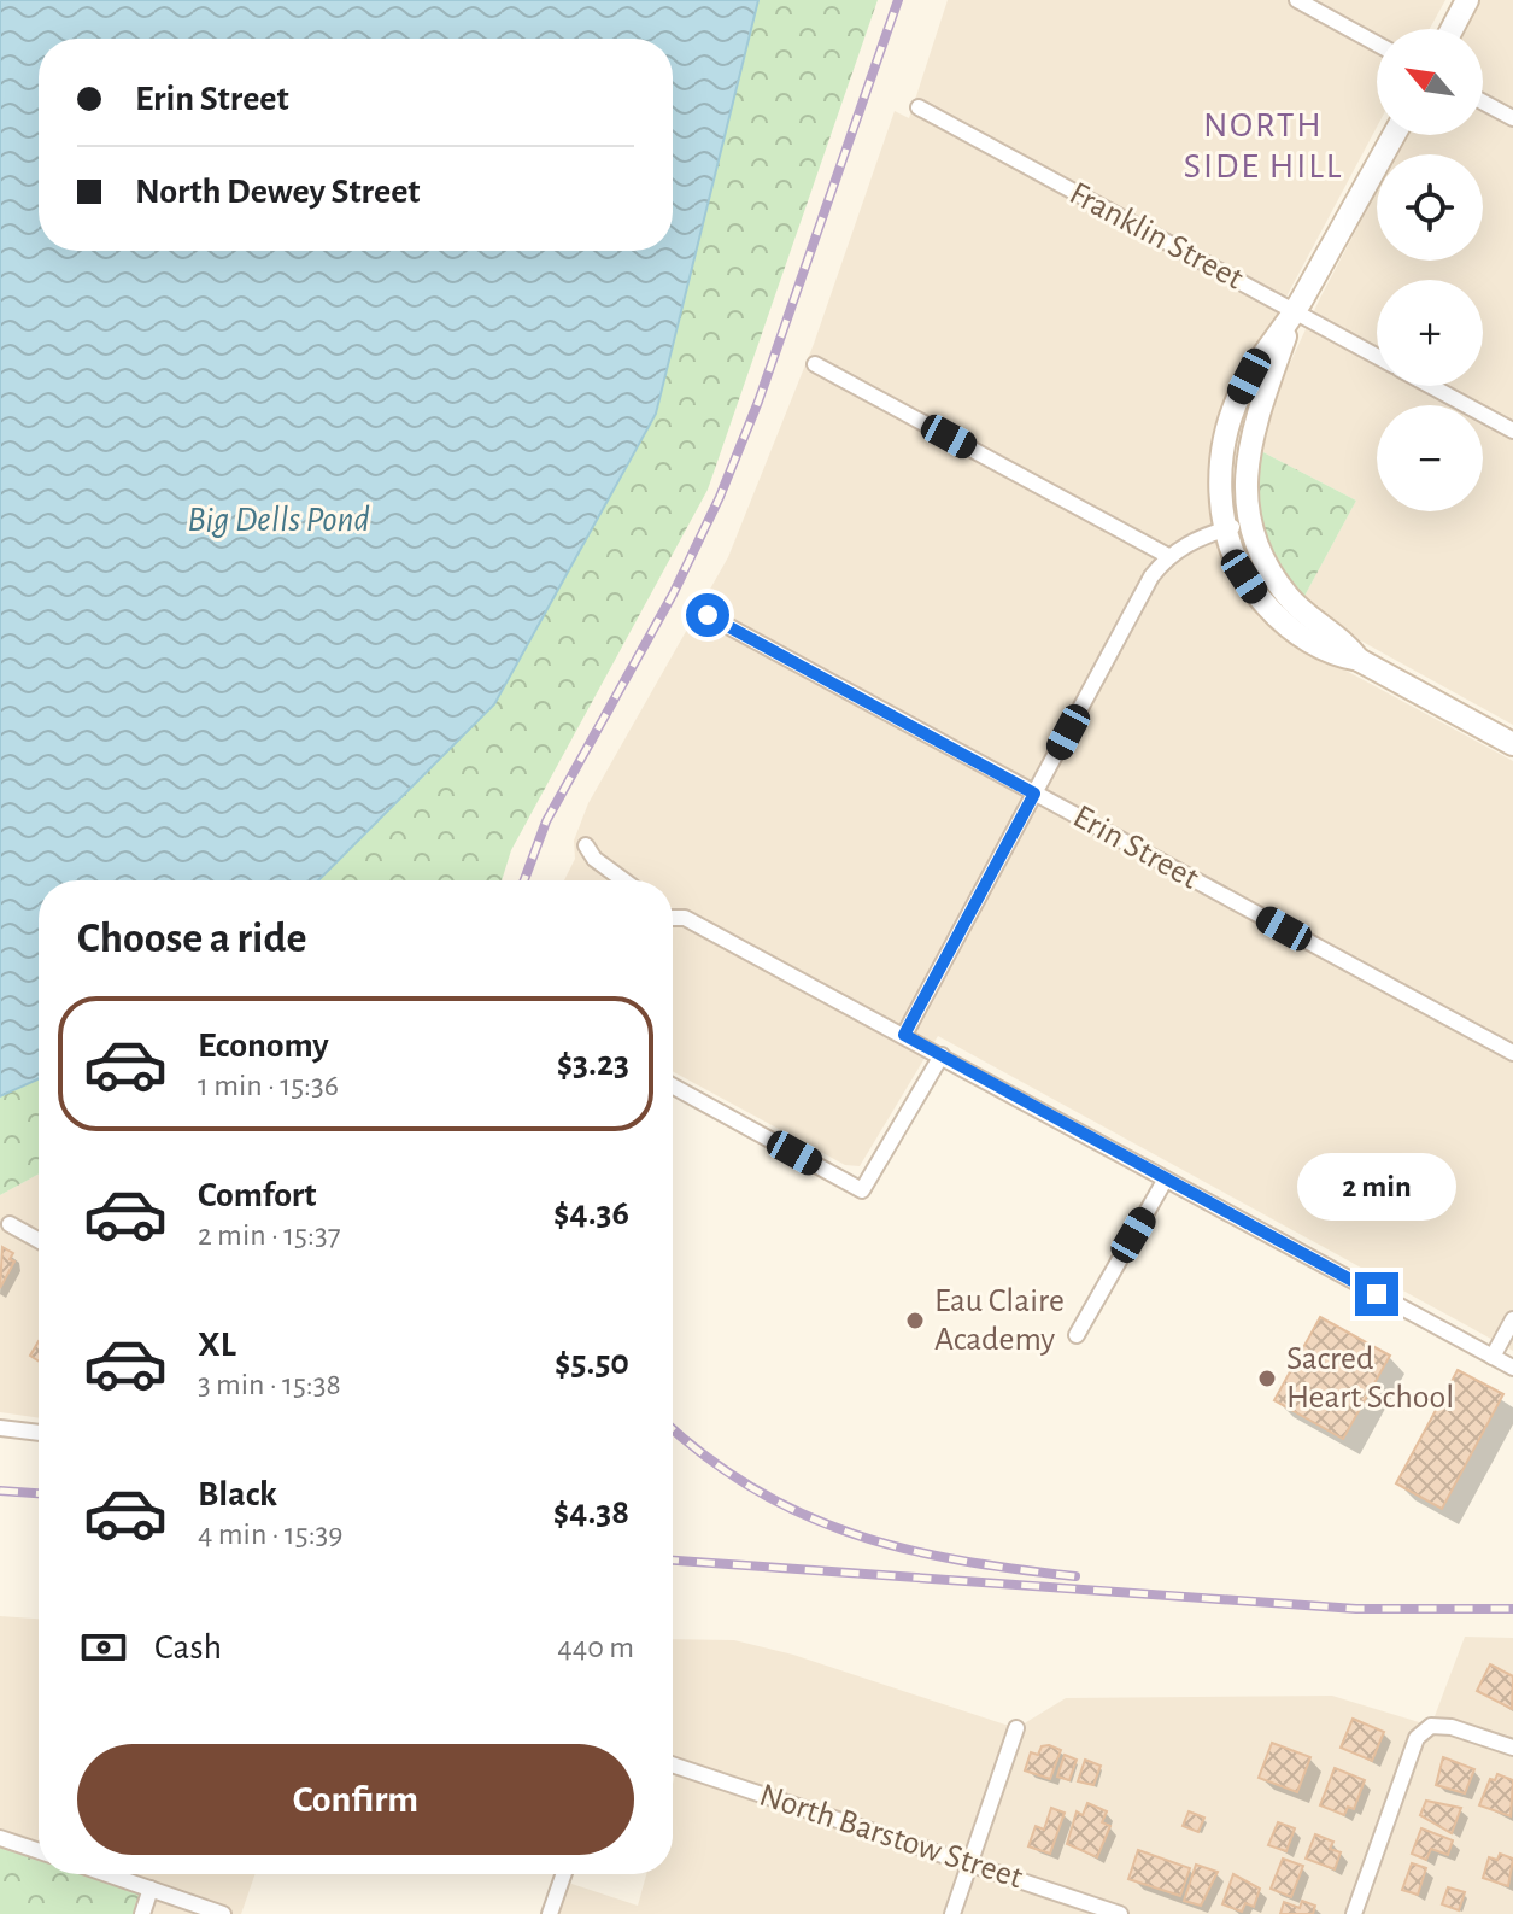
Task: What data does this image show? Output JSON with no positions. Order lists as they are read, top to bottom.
{
  "streets": {
    "street": ["Franklin Street", "Erin Street", "North Barstow Street"]
  },
  "districts": ["NORTH SIDE HILL"],
  "water": ["Big Dells Pond"],
  "places": ["Eau Claire Academy", "Sacred Heart School"],
  "north": "top left",
  "page": {
    "map_buttons": ["+", "−"],
    "banner": ["Erin Street", "North Dewey Street"],
    "heading": "Choose a ride",
    "list": [
      {
        "name": "Economy",
        "note": "1 min · 15:36",
        "value": "$3.23"
      },
      {
        "name": "Comfort",
        "note": "2 min · 15:37",
        "value": "$4.36"
      },
      {
        "name": "XL",
        "note": "3 min · 15:38",
        "value": "$5.50"
      },
      {
        "name": "Black",
        "note": "4 min · 15:39",
        "value": "$4.38"
      }
    ],
    "bubble": "2 min",
    "pay": ["Cash", "440 m"],
    "buttons": "Confirm"
  }
}
